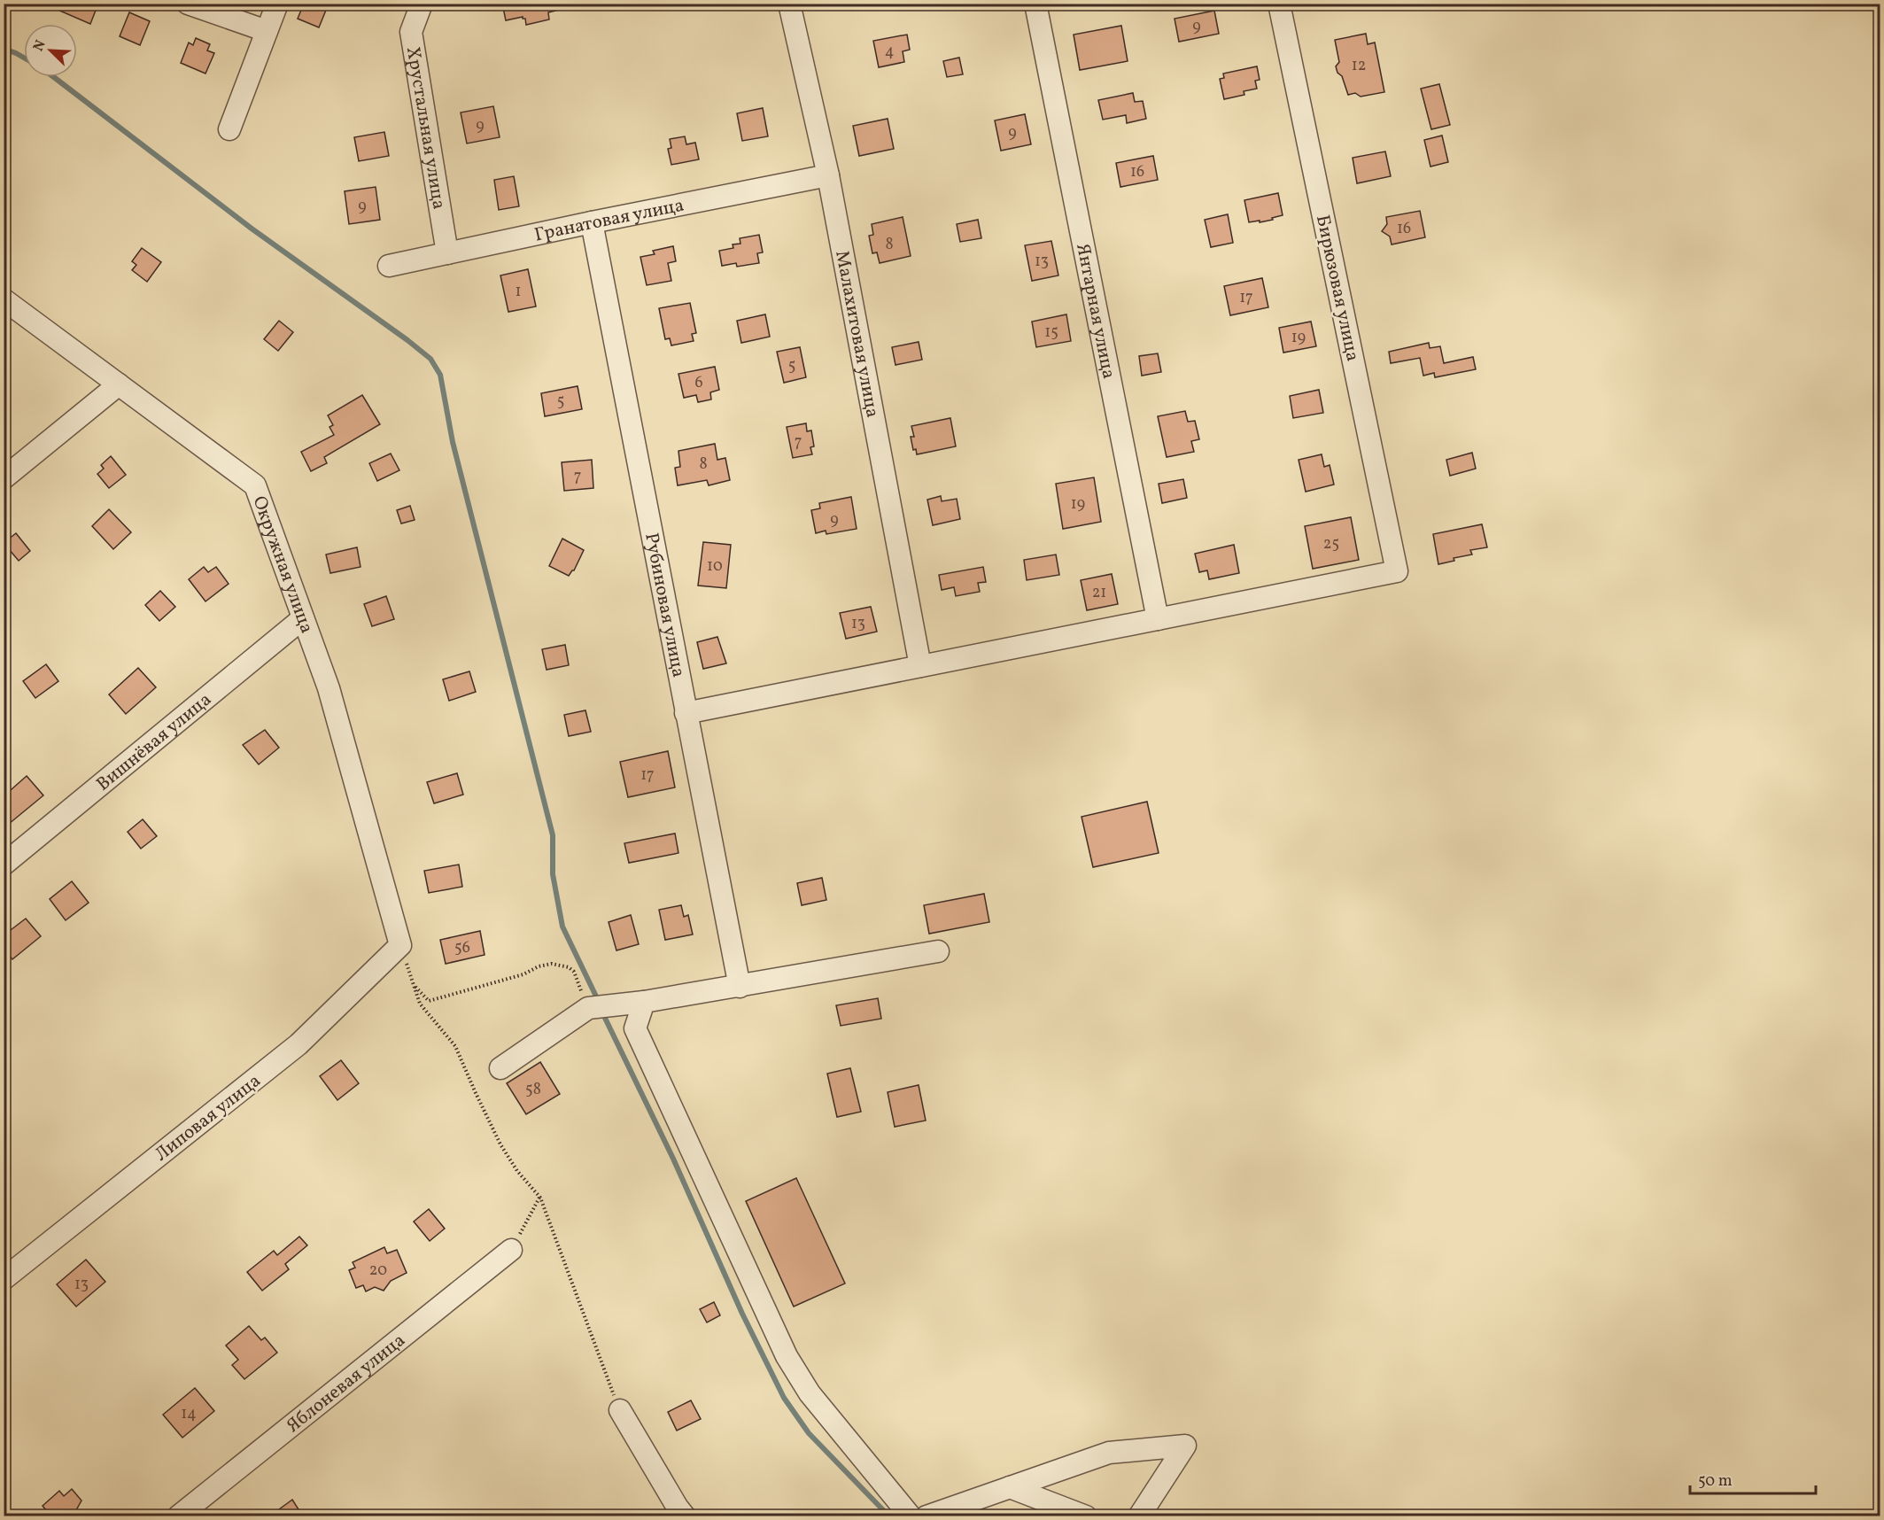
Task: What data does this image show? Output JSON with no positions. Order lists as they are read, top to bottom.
{
  "streets": {
    "street": [
      "Хрустальная улица",
      "Гранатовая улица",
      "Бирюзовая улица",
      "Янтарная улица",
      "Малахитовая улица",
      "Окружная улица",
      "Рубиновая улица",
      "Вишнёвая улица",
      "Липовая улица",
      "Яблоневая улица"
    ]
  },
  "crossings": [
    ["Хрустальная улица", "Гранатовая улица"],
    ["Гранатовая улица", "Малахитовая улица"],
    ["Гранатовая улица", "Рубиновая улица"],
    ["Бирюзовая улица", "Янтарная улица"],
    ["Окружная улица", "Вишнёвая улица"],
    ["Окружная улица", "Липовая улица"]
  ],
  "house_numbers": [
    "9",
    "4",
    "12",
    "9",
    "9",
    "16",
    "9",
    "16",
    "8",
    "13",
    "1",
    "17",
    "15",
    "19",
    "5",
    "6",
    "5",
    "7",
    "8",
    "7",
    "19",
    "9",
    "25",
    "10",
    "21",
    "13",
    "17",
    "56",
    "58",
    "20",
    "13",
    "14"
  ],
  "scale_bar": "50 m",
  "north": "top left"
}
